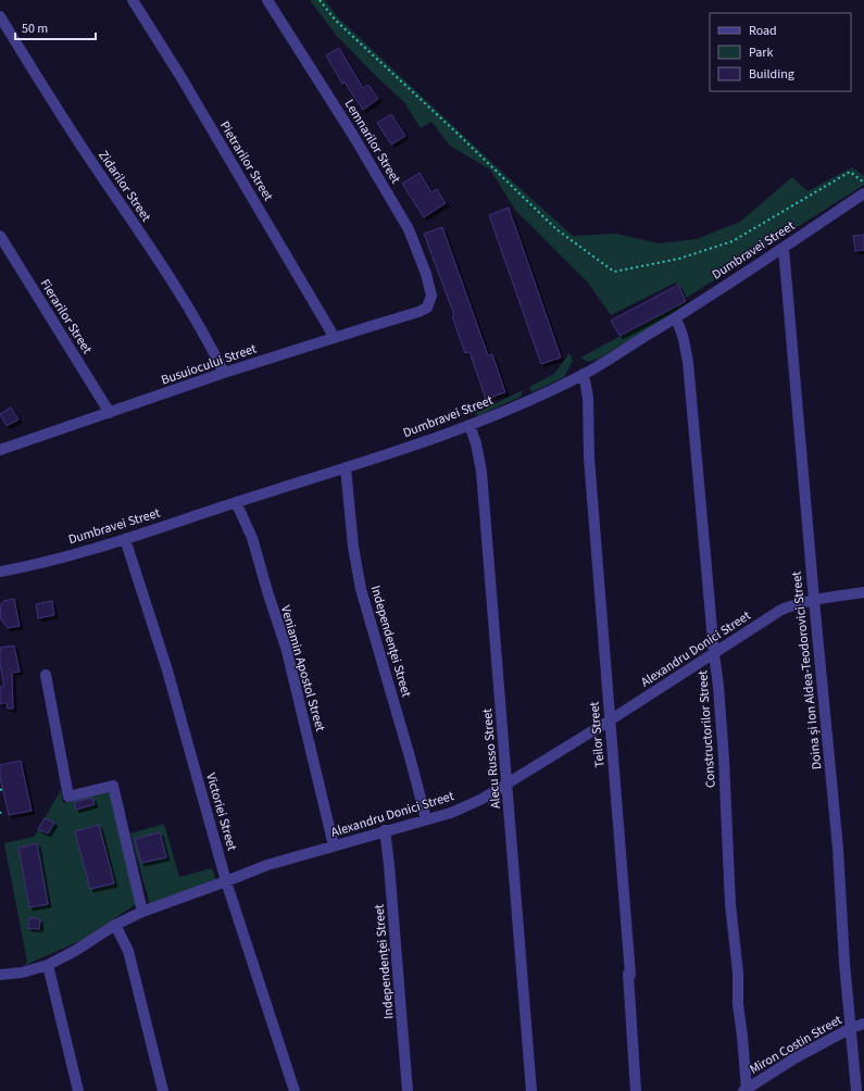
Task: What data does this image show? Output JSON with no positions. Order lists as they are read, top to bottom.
{
  "streets": {
    "street": [
      "Lemnarilor Street",
      "Pietrarilor Street",
      "Zidarilor Street",
      "Dumbravei Street",
      "Fierarilor Street",
      "Busuiocului Street",
      "Independenţei Street",
      "Alexandru Donici Street",
      "Veniamin Apostol Street",
      "Doina și Ion Aldea-Teodorovici Street",
      "Constructorilor Street",
      "Teilor Street",
      "Alecu Russo Street",
      "Victoriei Street",
      "Independenței Street",
      "Miron Costin Street"
    ]
  },
  "crossings": [
    ["Lemnarilor Street", "Busuiocului Street"],
    ["Pietrarilor Street", "Busuiocului Street"],
    ["Zidarilor Street", "Busuiocului Street"],
    ["Dumbravei Street", "Independenţei Street"],
    ["Dumbravei Street", "Veniamin Apostol Street"],
    ["Dumbravei Street", "Doina și Ion Aldea-Teodorovici Street"],
    ["Dumbravei Street", "Constructorilor Street"],
    ["Dumbravei Street", "Teilor Street"],
    ["Dumbravei Street", "Alecu Russo Street"],
    ["Dumbravei Street", "Victoriei Street"],
    ["Fierarilor Street", "Busuiocului Street"],
    ["Independenţei Street", "Alexandru Donici Street"],
    ["Alexandru Donici Street", "Veniamin Apostol Street"],
    ["Alexandru Donici Street", "Doina și Ion Aldea-Teodorovici Street"],
    ["Alexandru Donici Street", "Constructorilor Street"],
    ["Alexandru Donici Street", "Teilor Street"],
    ["Alexandru Donici Street", "Alecu Russo Street"],
    ["Alexandru Donici Street", "Victoriei Street"],
    ["Alexandru Donici Street", "Independenței Street"],
    ["Doina și Ion Aldea-Teodorovici Street", "Miron Costin Street"],
    ["Constructorilor Street", "Miron Costin Street"]
  ],
  "legend": ["Road", "Park", "Building"],
  "scale_bar": "50 m"
}
